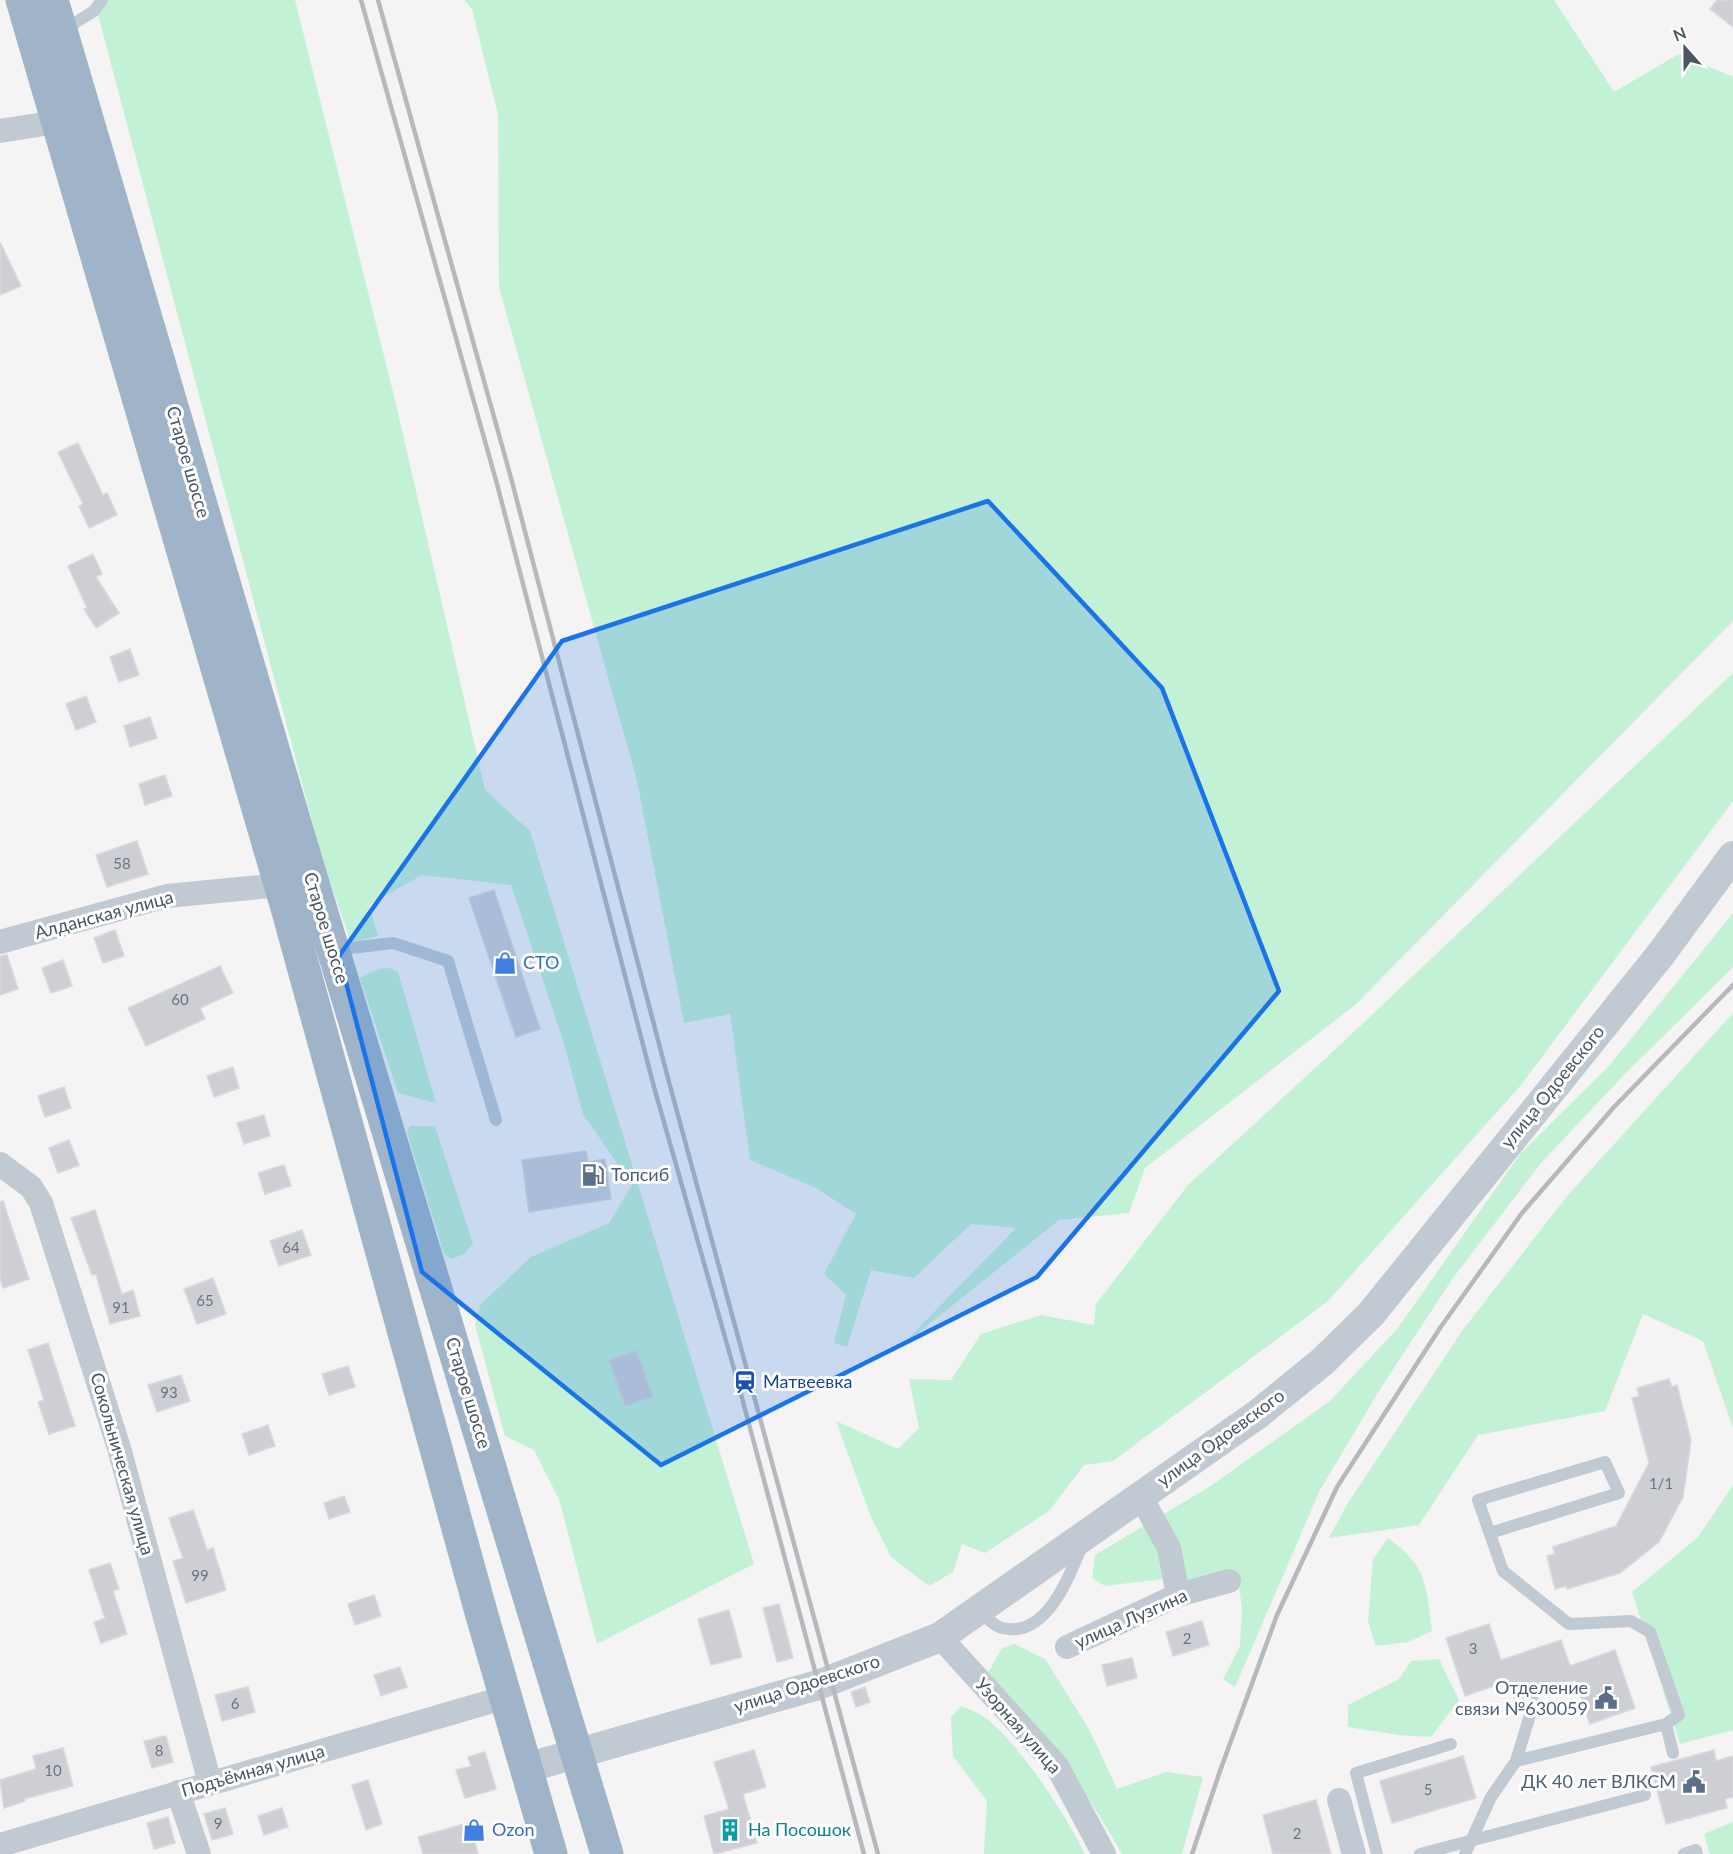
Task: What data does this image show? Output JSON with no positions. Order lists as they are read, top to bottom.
{
  "streets": {
    "highway": ["Старое шоссе"],
    "street": [
      "Алданская улица",
      "улица Одоевского",
      "Сокольническая улица",
      "улица Лузгина",
      "Узорная улица",
      "Подъёмная улица"
    ]
  },
  "crossings": [
    ["Старое шоссе", "Алданская улица"],
    ["Старое шоссе", "улица Одоевского"],
    ["Старое шоссе", "Подъёмная улица"],
    ["улица Одоевского", "Узорная улица"],
    ["Сокольническая улица", "Подъёмная улица"]
  ],
  "places": {
    "shop": ["СТО", "Ozon"],
    "fuel station": ["Топсиб"],
    "station": ["Матвеевка"],
    "public building": ["Отделение связи №630059", "ДК 40 лет ВЛКСМ"],
    "building": ["На Посошок"]
  },
  "house_numbers": [
    "58",
    "60",
    "64",
    "65",
    "91",
    "93",
    "1/1",
    "99",
    "2",
    "3",
    "6",
    "8",
    "10",
    "5",
    "9",
    "2"
  ],
  "north": "top"
}
